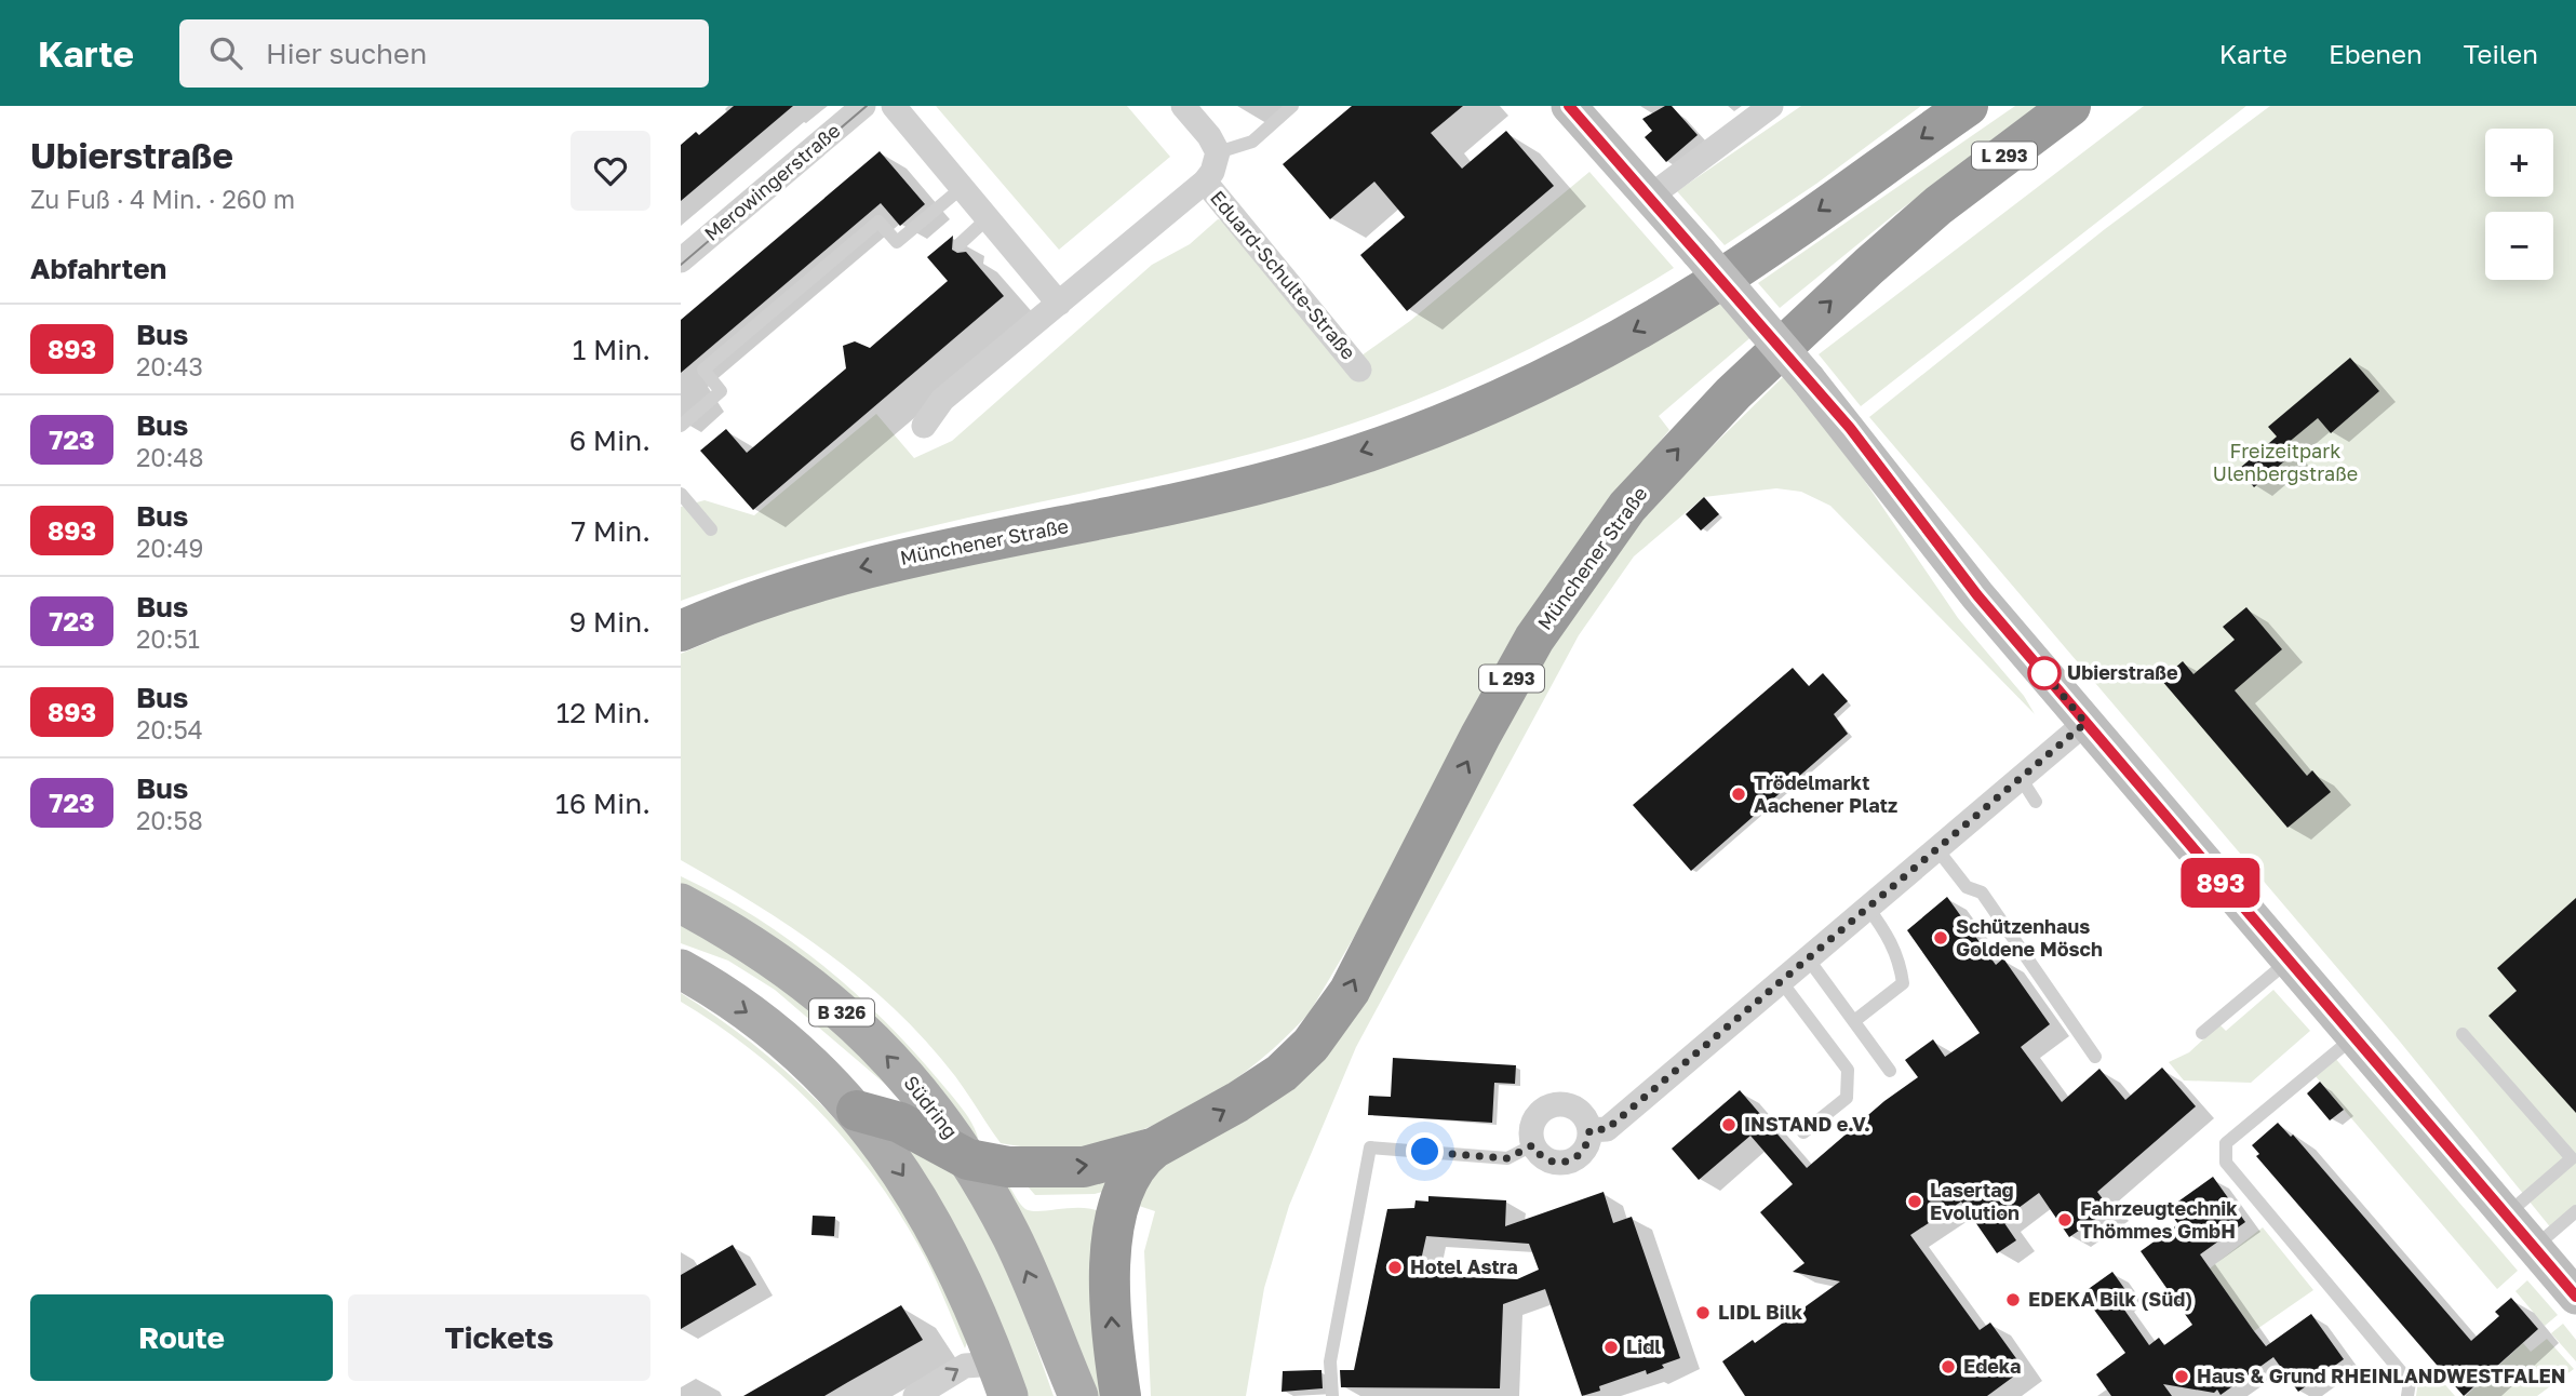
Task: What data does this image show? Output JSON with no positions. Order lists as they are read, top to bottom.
{
  "streets": {
    "highway": ["L 293", "Münchener Straße"],
    "main road": ["B 326", "Südring"],
    "street": ["Merowingerstraße", "Eduard-Schulte-Straße"]
  },
  "parks": ["Freizeitpark Ulenbergstraße"],
  "places": [
    "Ubierstraße",
    "Trödelmarkt Aachener Platz",
    "Schützenhaus Goldene Mösch",
    "INSTAND e.V.",
    "Lasertag Evolution",
    "Fahrzeugtechnik Thömmes GmbH",
    "Hotel Astra",
    "EDEKA Bilk (Süd)",
    "LIDL Bilk",
    "Lidl",
    "Edeka",
    "Haus & Grund RHEINLANDWESTFALEN"
  ],
  "lines": ["bus line 893"],
  "page": {
    "header": "Karte",
    "search": "Hier suchen",
    "nav": ["Karte", "Ebenen", "Teilen"],
    "heading": [
      ["Ubierstraße", "Zu Fuß · 4 Min. · 260 m"],
      "Abfahrten"
    ],
    "on_map": "893",
    "map_buttons": ["+", "−"],
    "list": [
      {
        "mark": "893",
        "name": "Bus",
        "note": "20:43",
        "value": "1 Min."
      },
      {
        "mark": "723",
        "name": "Bus",
        "note": "20:48",
        "value": "6 Min."
      },
      {
        "mark": "893",
        "name": "Bus",
        "note": "20:49",
        "value": "7 Min."
      },
      {
        "mark": "723",
        "name": "Bus",
        "note": "20:51",
        "value": "9 Min."
      },
      {
        "mark": "893",
        "name": "Bus",
        "note": "20:54",
        "value": "12 Min."
      },
      {
        "mark": "723",
        "name": "Bus",
        "note": "20:58",
        "value": "16 Min."
      }
    ],
    "buttons": ["Route", "Tickets"]
  }
}
